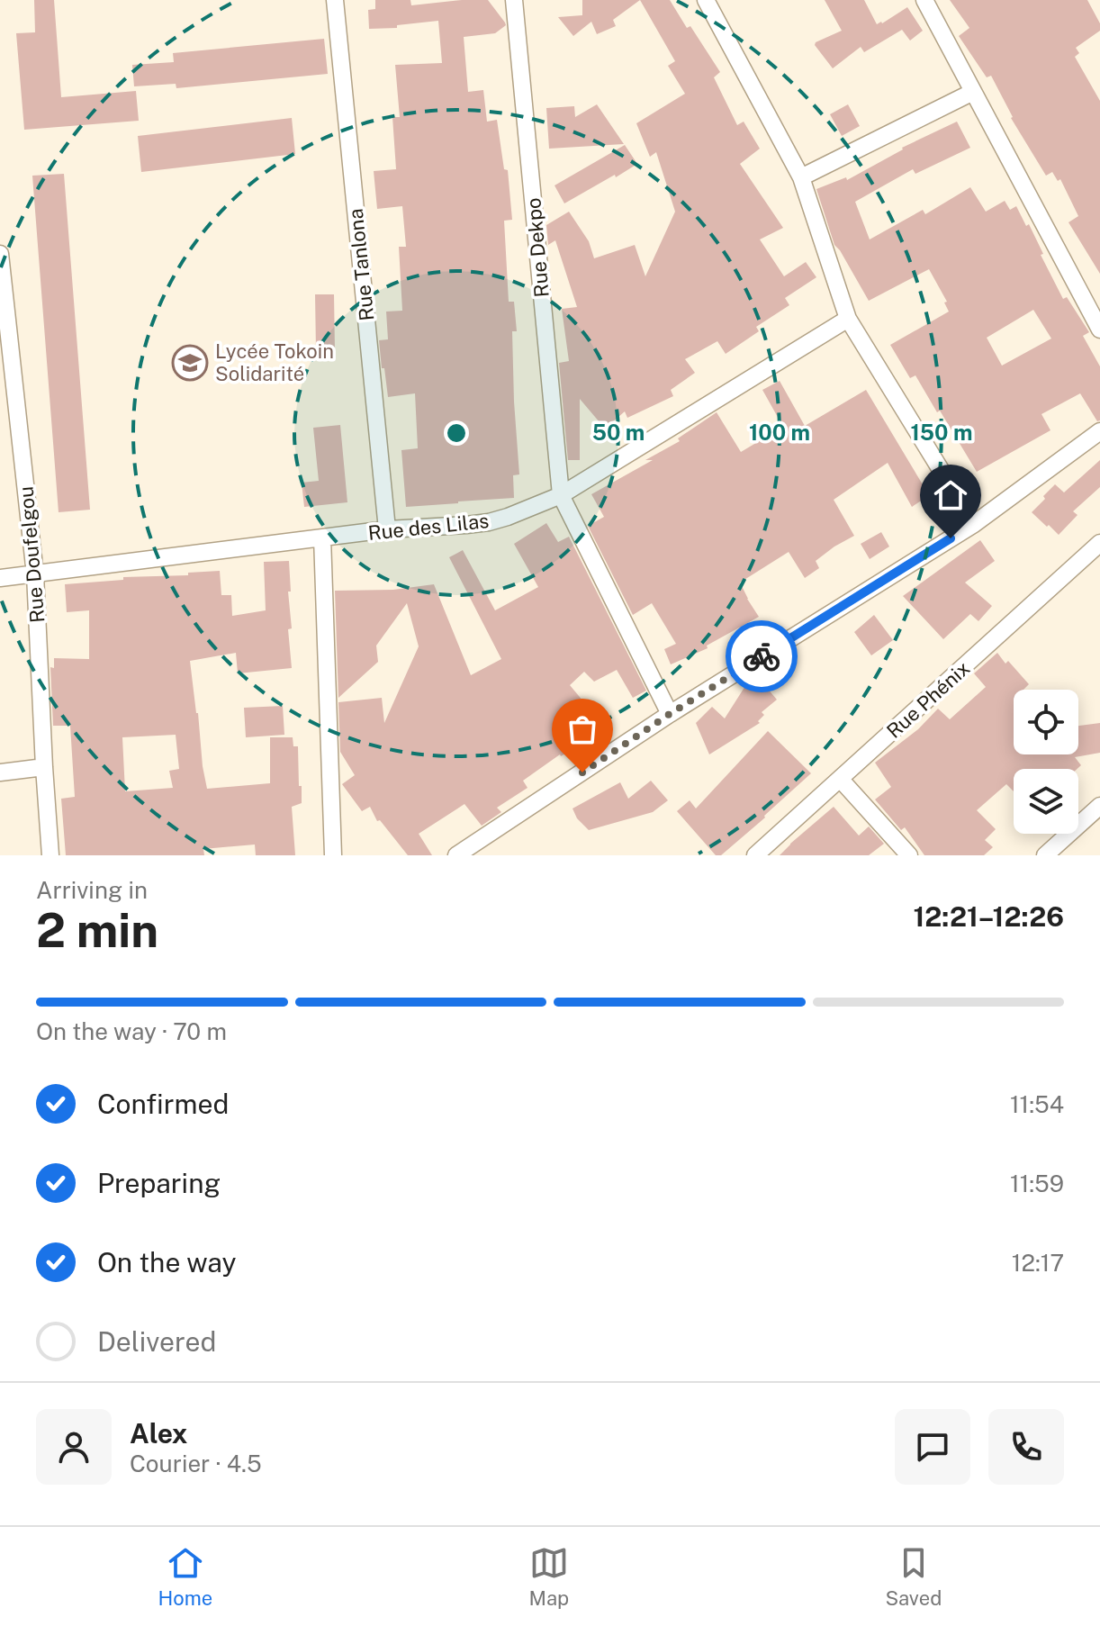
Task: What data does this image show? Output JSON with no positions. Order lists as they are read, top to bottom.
{
  "streets": {
    "street": [
      "Rue Dekpo",
      "Rue Tanlona",
      "Rue des Lilas",
      "Rue Doufelgou",
      "Rue Phénix"
    ]
  },
  "crossings": [
    ["Rue Dekpo", "Rue des Lilas"],
    ["Rue Tanlona", "Rue des Lilas"],
    ["Rue des Lilas", "Rue Doufelgou"]
  ],
  "places": {
    "school or university": ["Lycée Tokoin Solidarité"]
  },
  "page": {
    "heading": ["2 min", "Arriving in", "12:21–12:26"],
    "panel": ["Alex", "Courier · 4.5"],
    "bar": "On the way · 70 m",
    "list": [
      ["Confirmed", "11:54"],
      ["Preparing", "11:59"],
      ["On the way", "12:17"],
      "Delivered"
    ],
    "tabs": ["Home", "Map", "Saved"]
  },
  "rings": ["50 m", "100 m", "150 m"]
}
